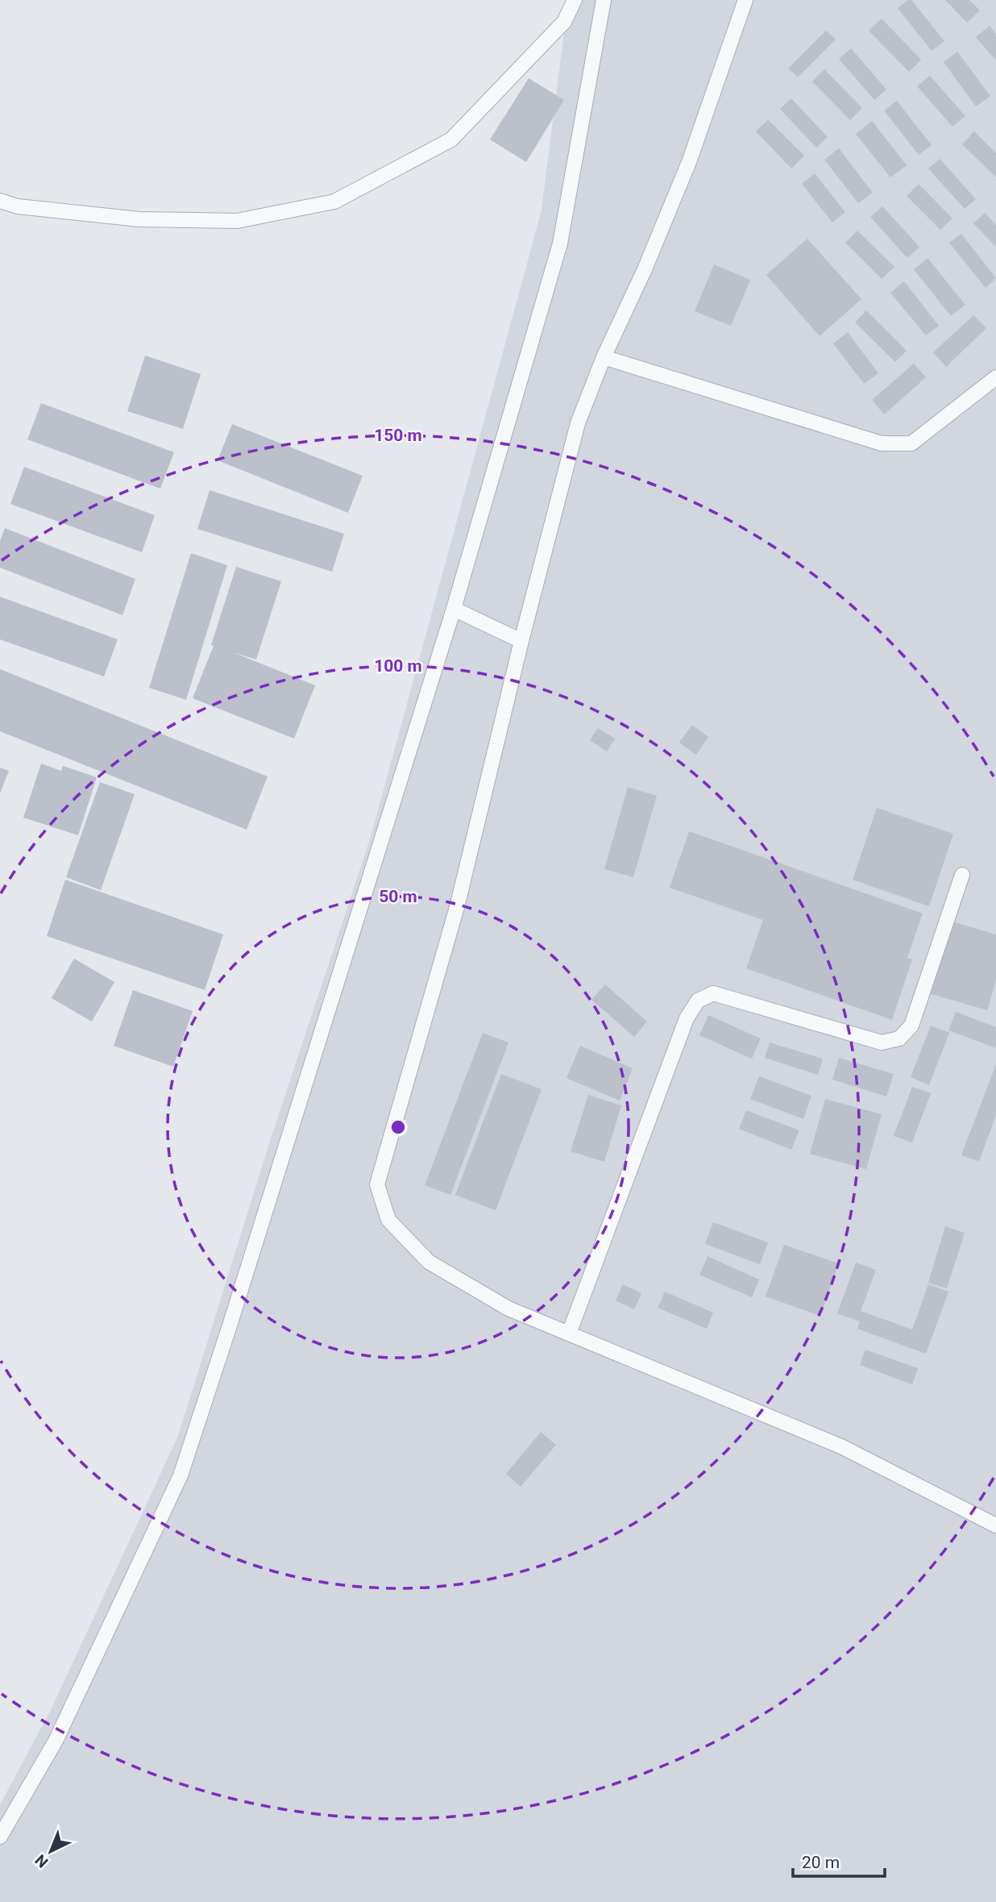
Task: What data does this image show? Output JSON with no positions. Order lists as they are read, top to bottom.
{
  "scale_bar": "20 m",
  "north": "bottom left",
  "rings": ["150 m", "100 m", "50 m"]
}
